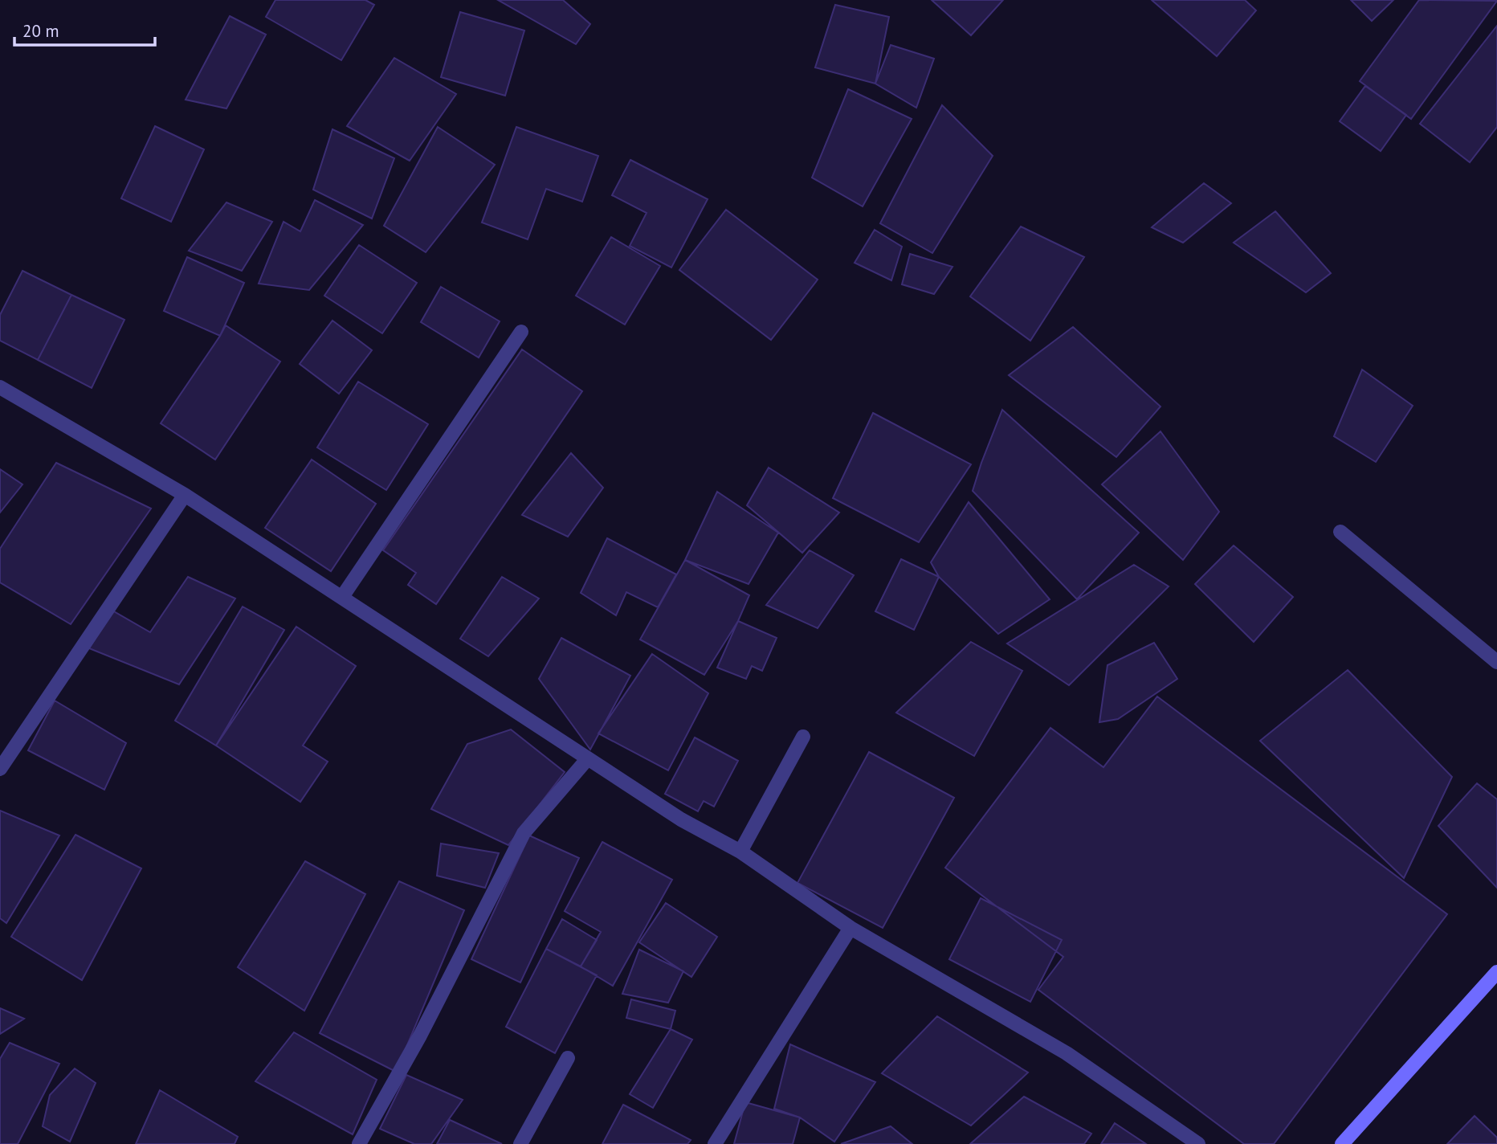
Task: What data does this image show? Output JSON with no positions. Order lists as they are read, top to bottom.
{
  "scale_bar": "20 m"
}
